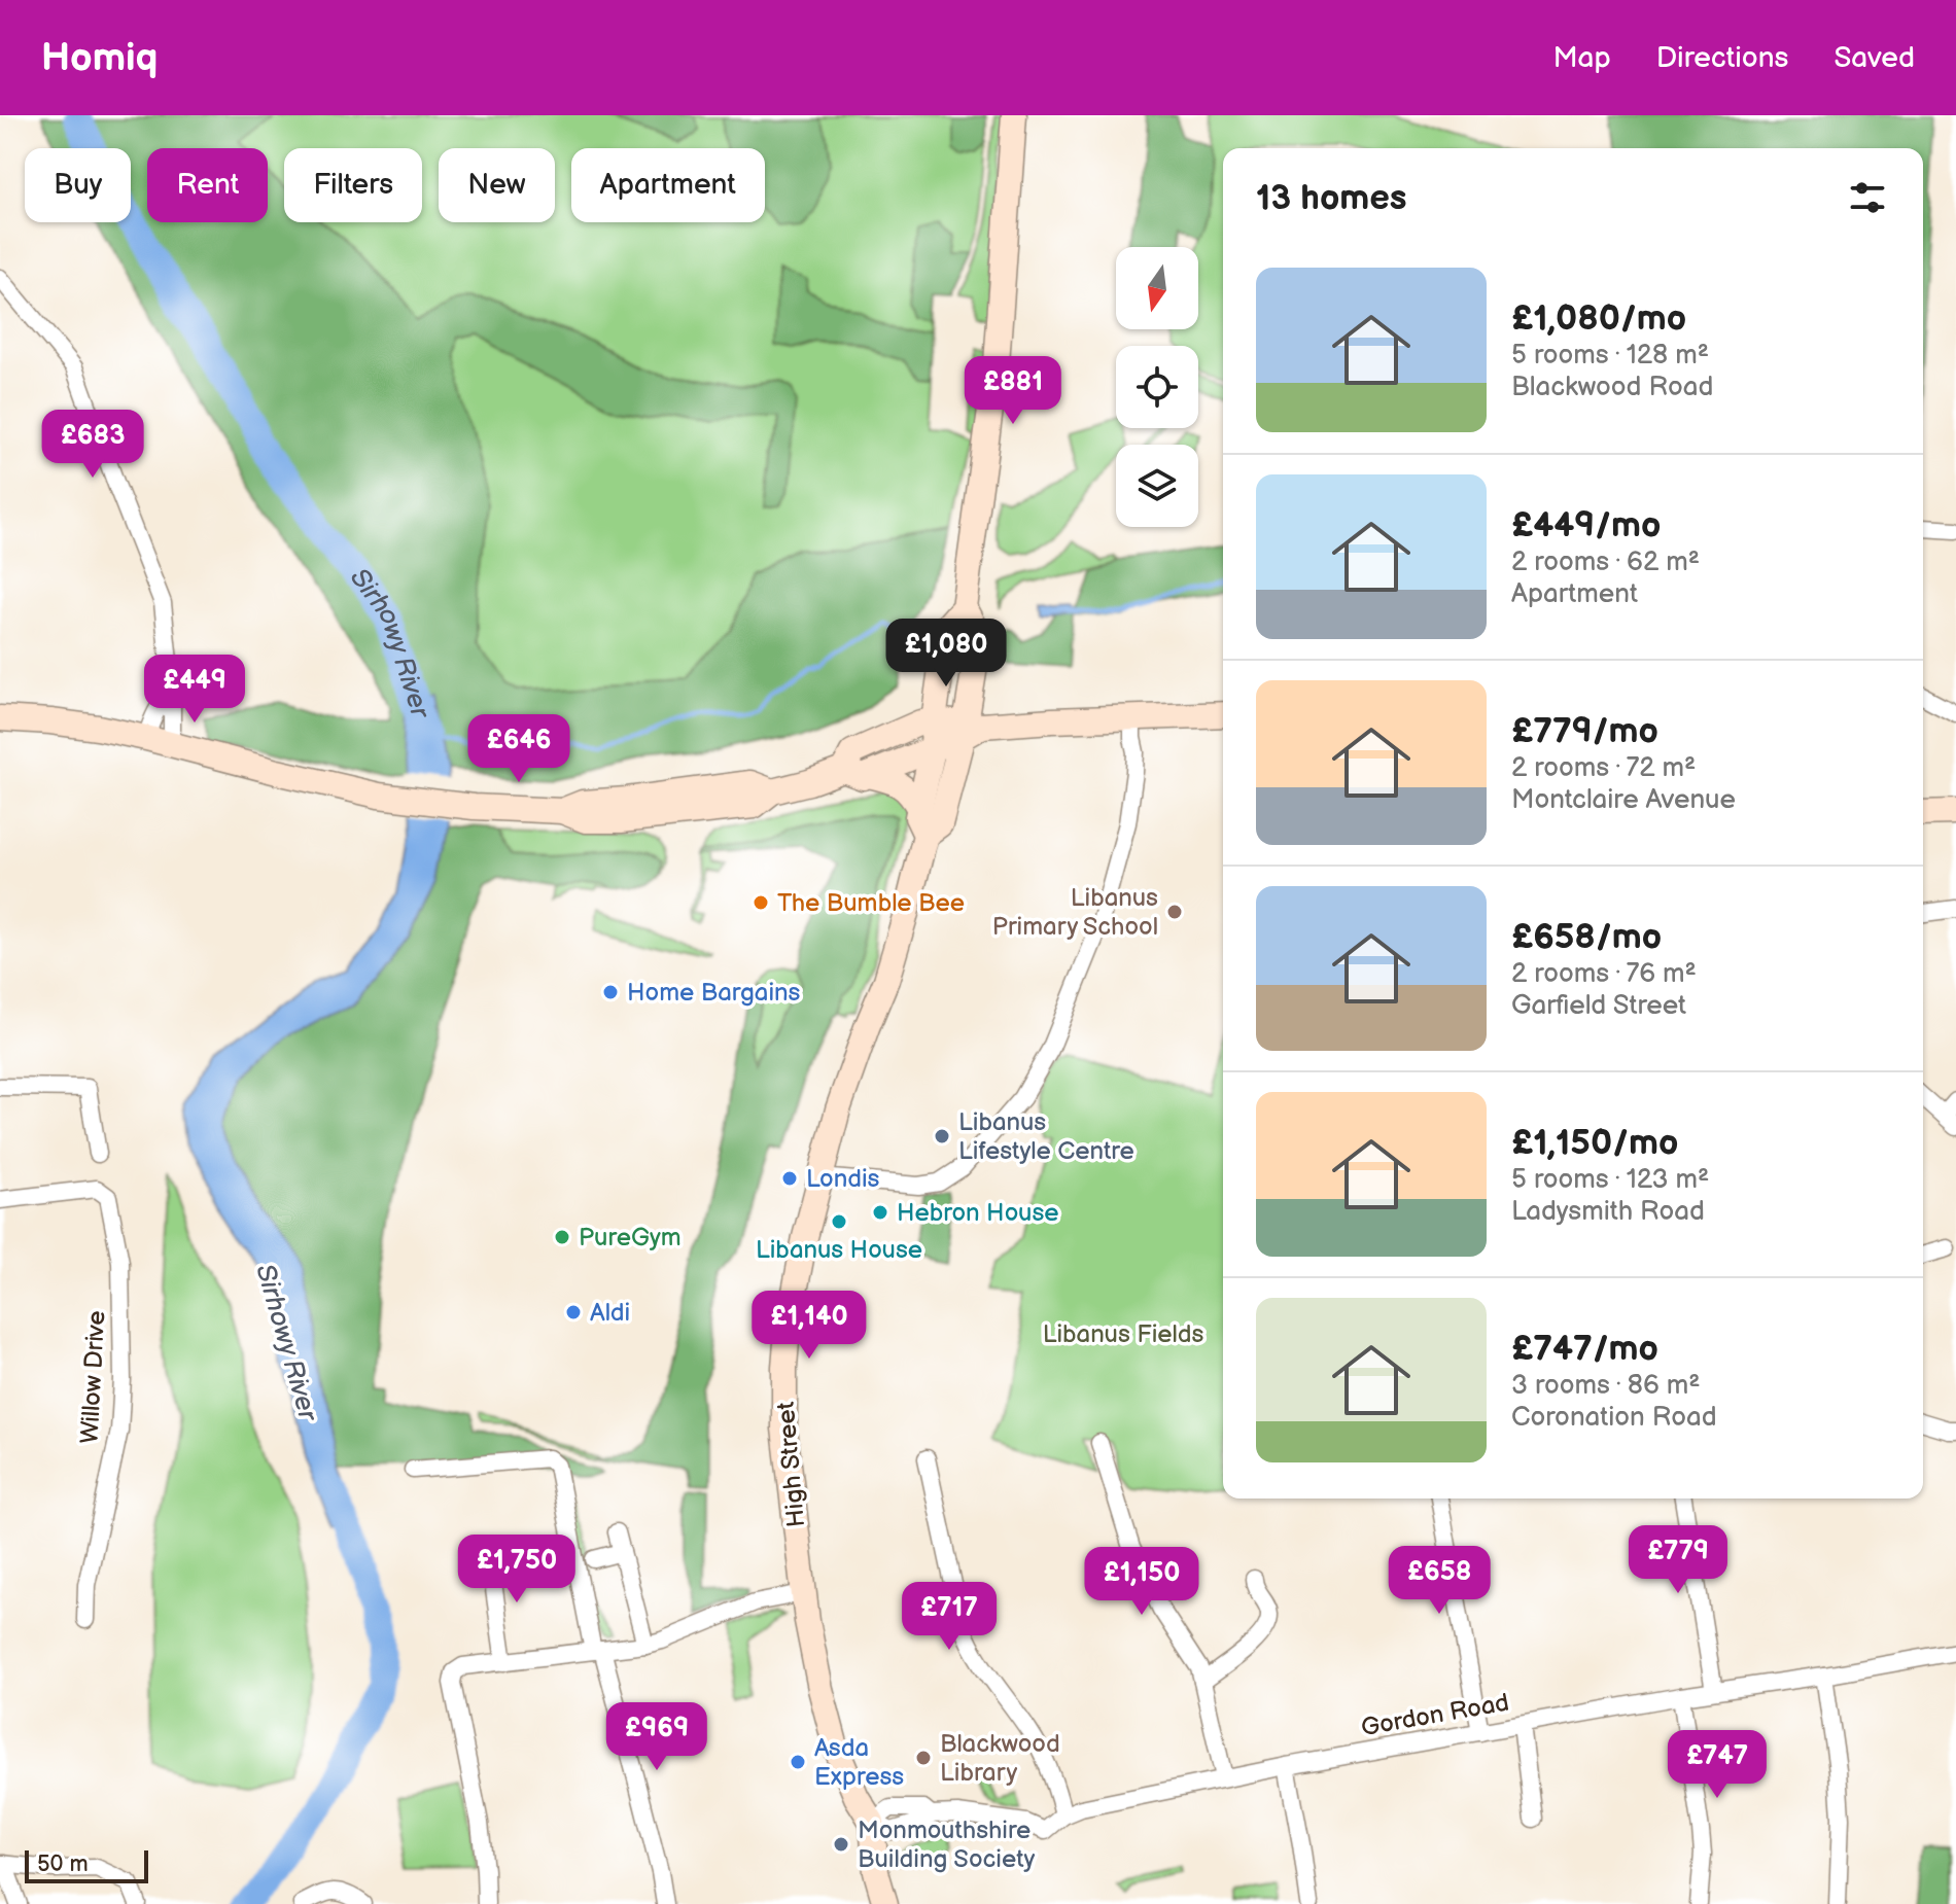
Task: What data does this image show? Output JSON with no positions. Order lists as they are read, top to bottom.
{
  "streets": {
    "main road": ["High Street"],
    "street": ["Willow Drive", "Gordon Road"]
  },
  "crossings": [
    ["High Street", "Gordon Road"]
  ],
  "water": ["Sirhowy River"],
  "parks": ["Libanus Fields"],
  "places": [
    "The Bumble Bee",
    "Libanus Primary School",
    "Home Bargains",
    "Libanus Lifestyle Centre",
    "Londis",
    "Hebron House",
    "Libanus House",
    "PureGym",
    "Aldi",
    "Blackwood Library",
    "Asda Express",
    "Monmouthshire Building Society"
  ],
  "scale_bar": "50 m",
  "north": "bottom",
  "page": {
    "header": "Homiq",
    "nav": ["Map", "Directions", "Saved"],
    "chip": [
      "Buy",
      "Rent",
      "Filters",
      "New",
      "Apartment"
    ],
    "heading": "13 homes",
    "list": [
      {
        "name": "£1,080/mo",
        "note": "5 rooms · 128 m² · Blackwood Road"
      },
      {
        "name": "£449/mo",
        "note": "2 rooms · 62 m² · Apartment"
      },
      {
        "name": "£779/mo",
        "note": "2 rooms · 72 m² · Montclaire Avenue"
      },
      {
        "name": "£658/mo",
        "note": "2 rooms · 76 m² · Garfield Street"
      },
      {
        "name": "£1,150/mo",
        "note": "5 rooms · 123 m² · Ladysmith Road"
      },
      {
        "name": "£747/mo",
        "note": "3 rooms · 86 m² · Coronation Road"
      }
    ],
    "price": [
      "£881",
      "£683",
      "£1,080",
      "£449",
      "£646",
      "£1,140",
      "£779",
      "£1,750",
      "£658",
      "£1,150",
      "£717",
      "£969",
      "£747"
    ],
    "scale": "50 m"
  }
}
